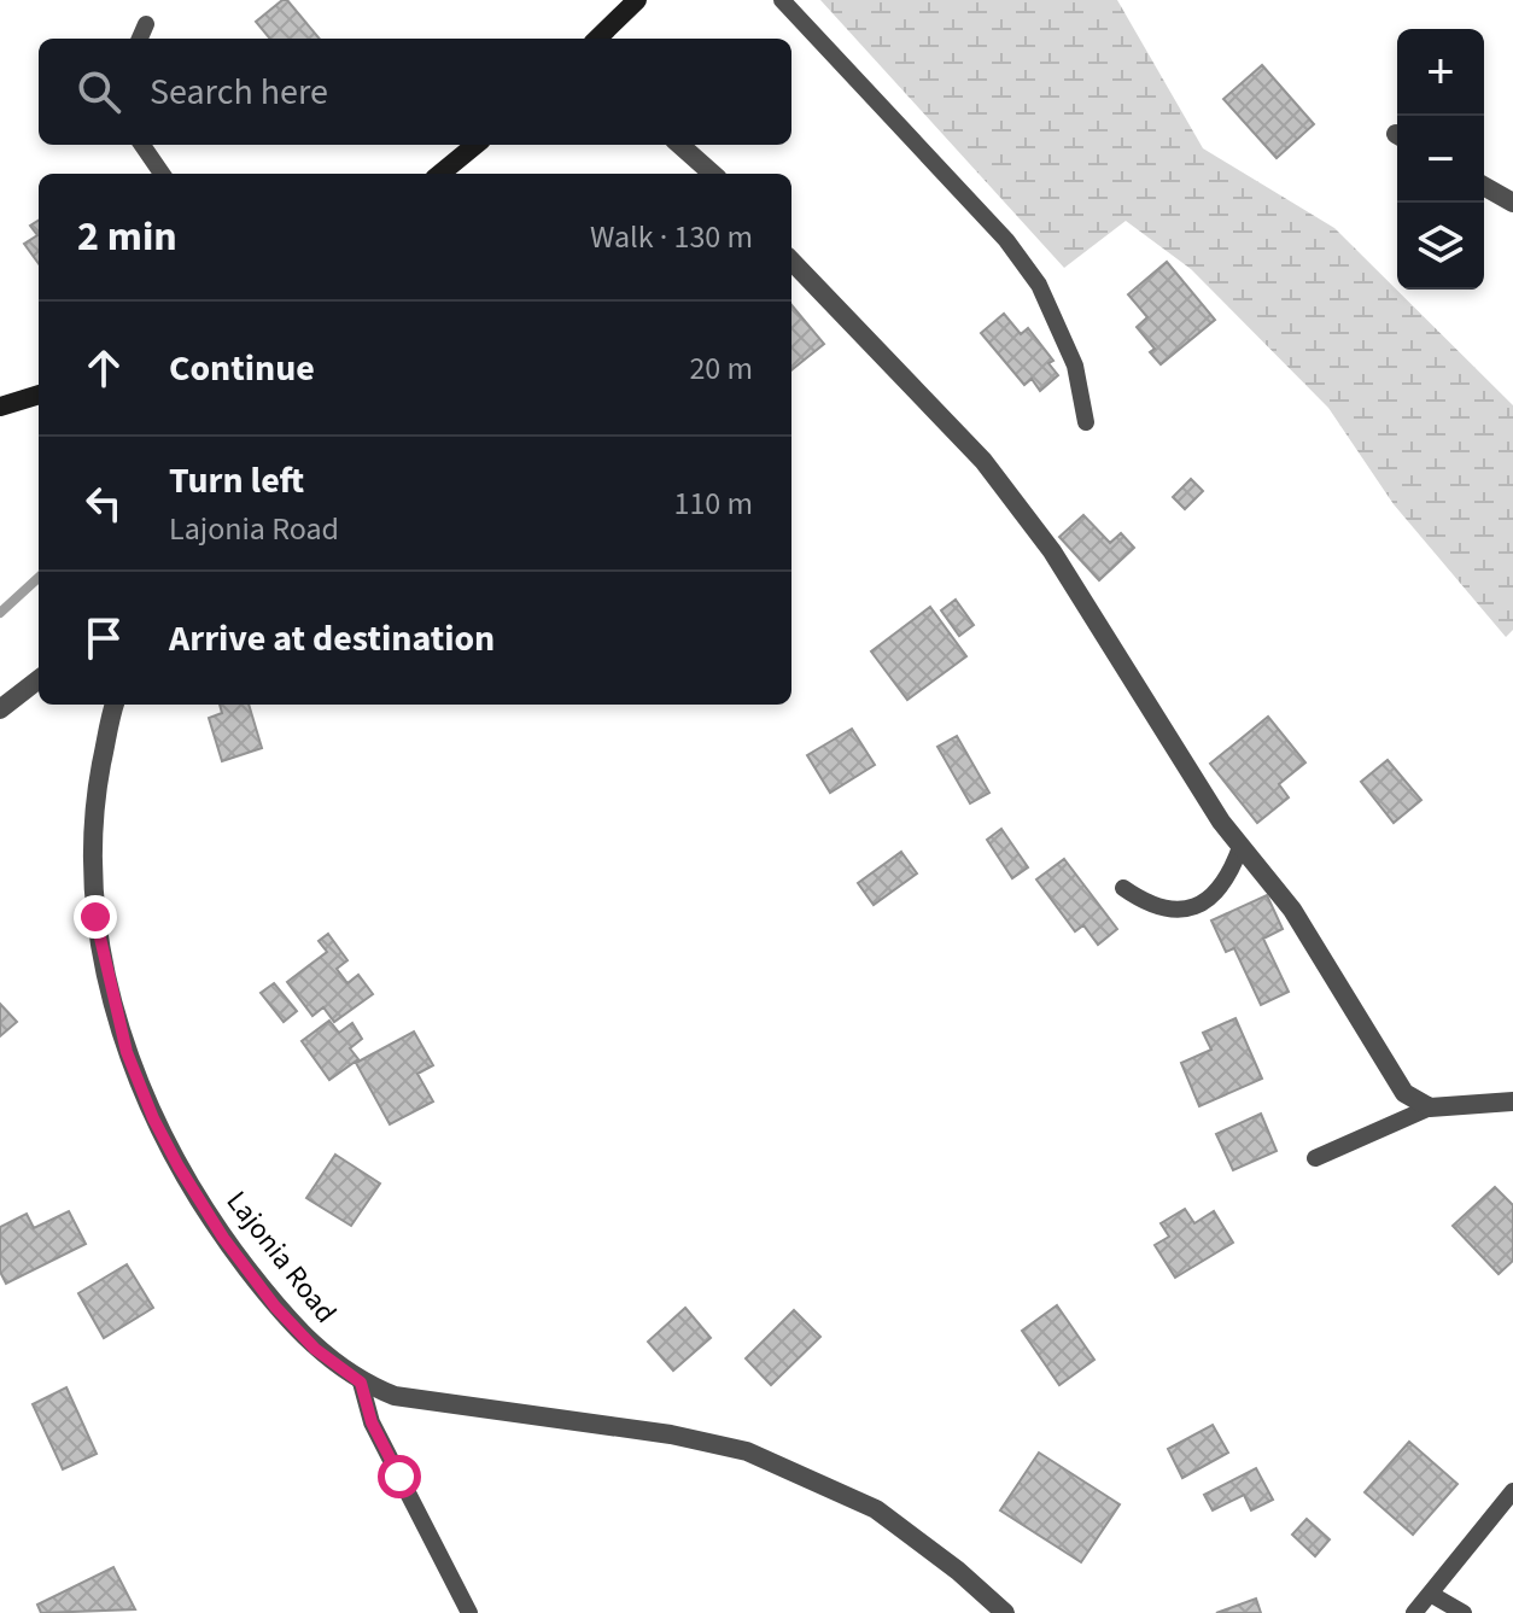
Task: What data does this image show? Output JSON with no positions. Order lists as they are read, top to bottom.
{
  "streets": {
    "street": ["Lajonia Road"]
  },
  "page": {
    "map_buttons": ["+", "−"],
    "search": "Search here",
    "heading": ["2 min", "Walk · 130 m"],
    "list": [
      ["Continue", "20 m"],
      ["Turn left", "Lajonia Road", "110 m"],
      "Arrive at destination"
    ]
  }
}
